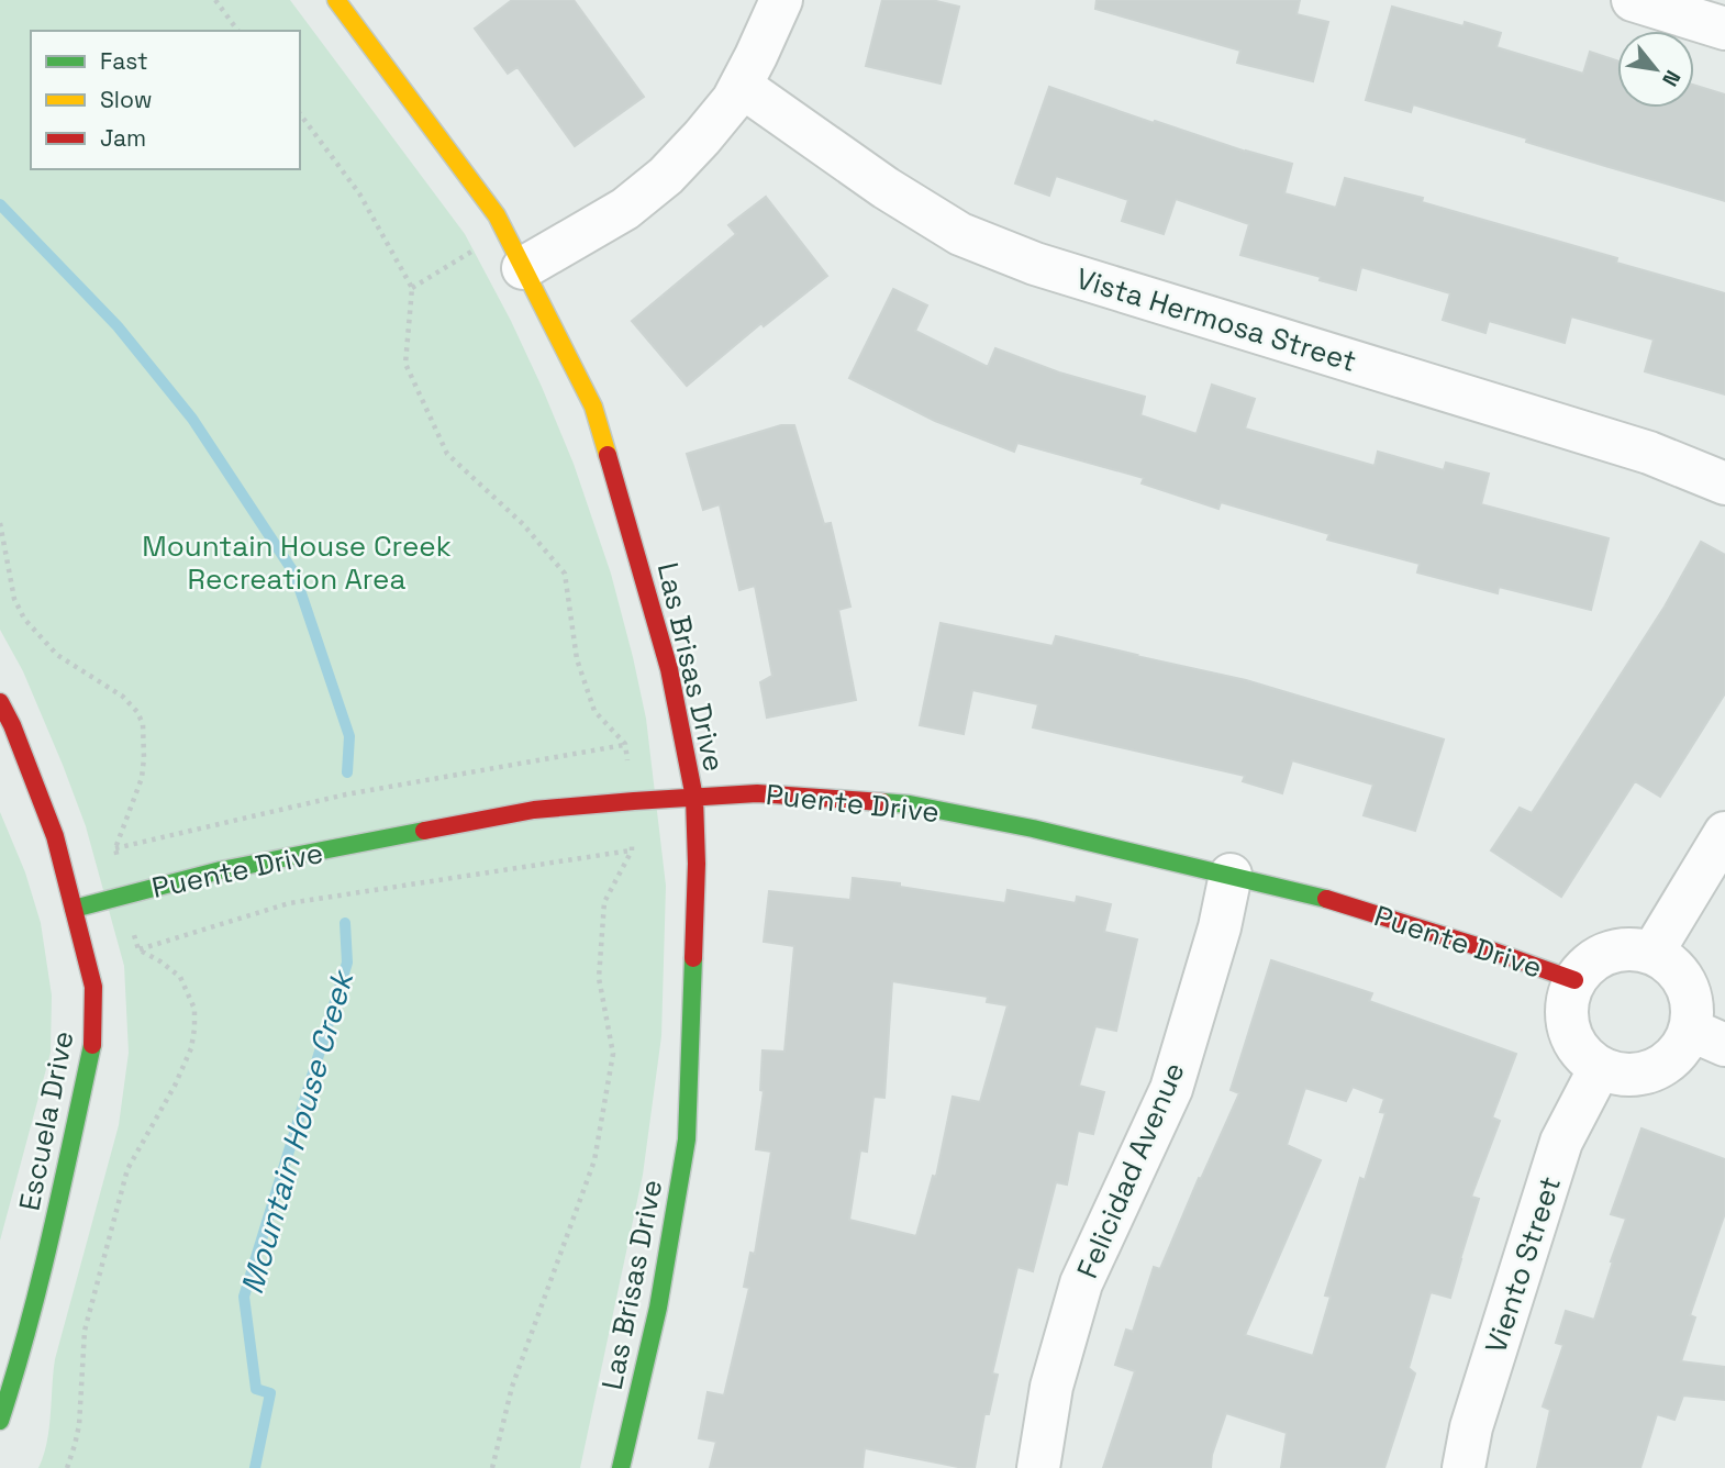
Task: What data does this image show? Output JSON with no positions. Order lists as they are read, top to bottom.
{
  "streets": {
    "street": [
      "Vista Hermosa Street",
      "Las Brisas Drive",
      "Puente Drive",
      "Escuela Drive",
      "Felicidad Avenue",
      "Viento Street"
    ]
  },
  "crossings": [
    ["Las Brisas Drive", "Puente Drive"],
    ["Puente Drive", "Escuela Drive"],
    ["Puente Drive", "Felicidad Avenue"],
    ["Puente Drive", "Viento Street"]
  ],
  "water": ["Mountain House Creek"],
  "parks": ["Mountain House Creek Recreation Area"],
  "legend": ["Fast", "Slow", "Jam"],
  "north": "bottom right"
}
